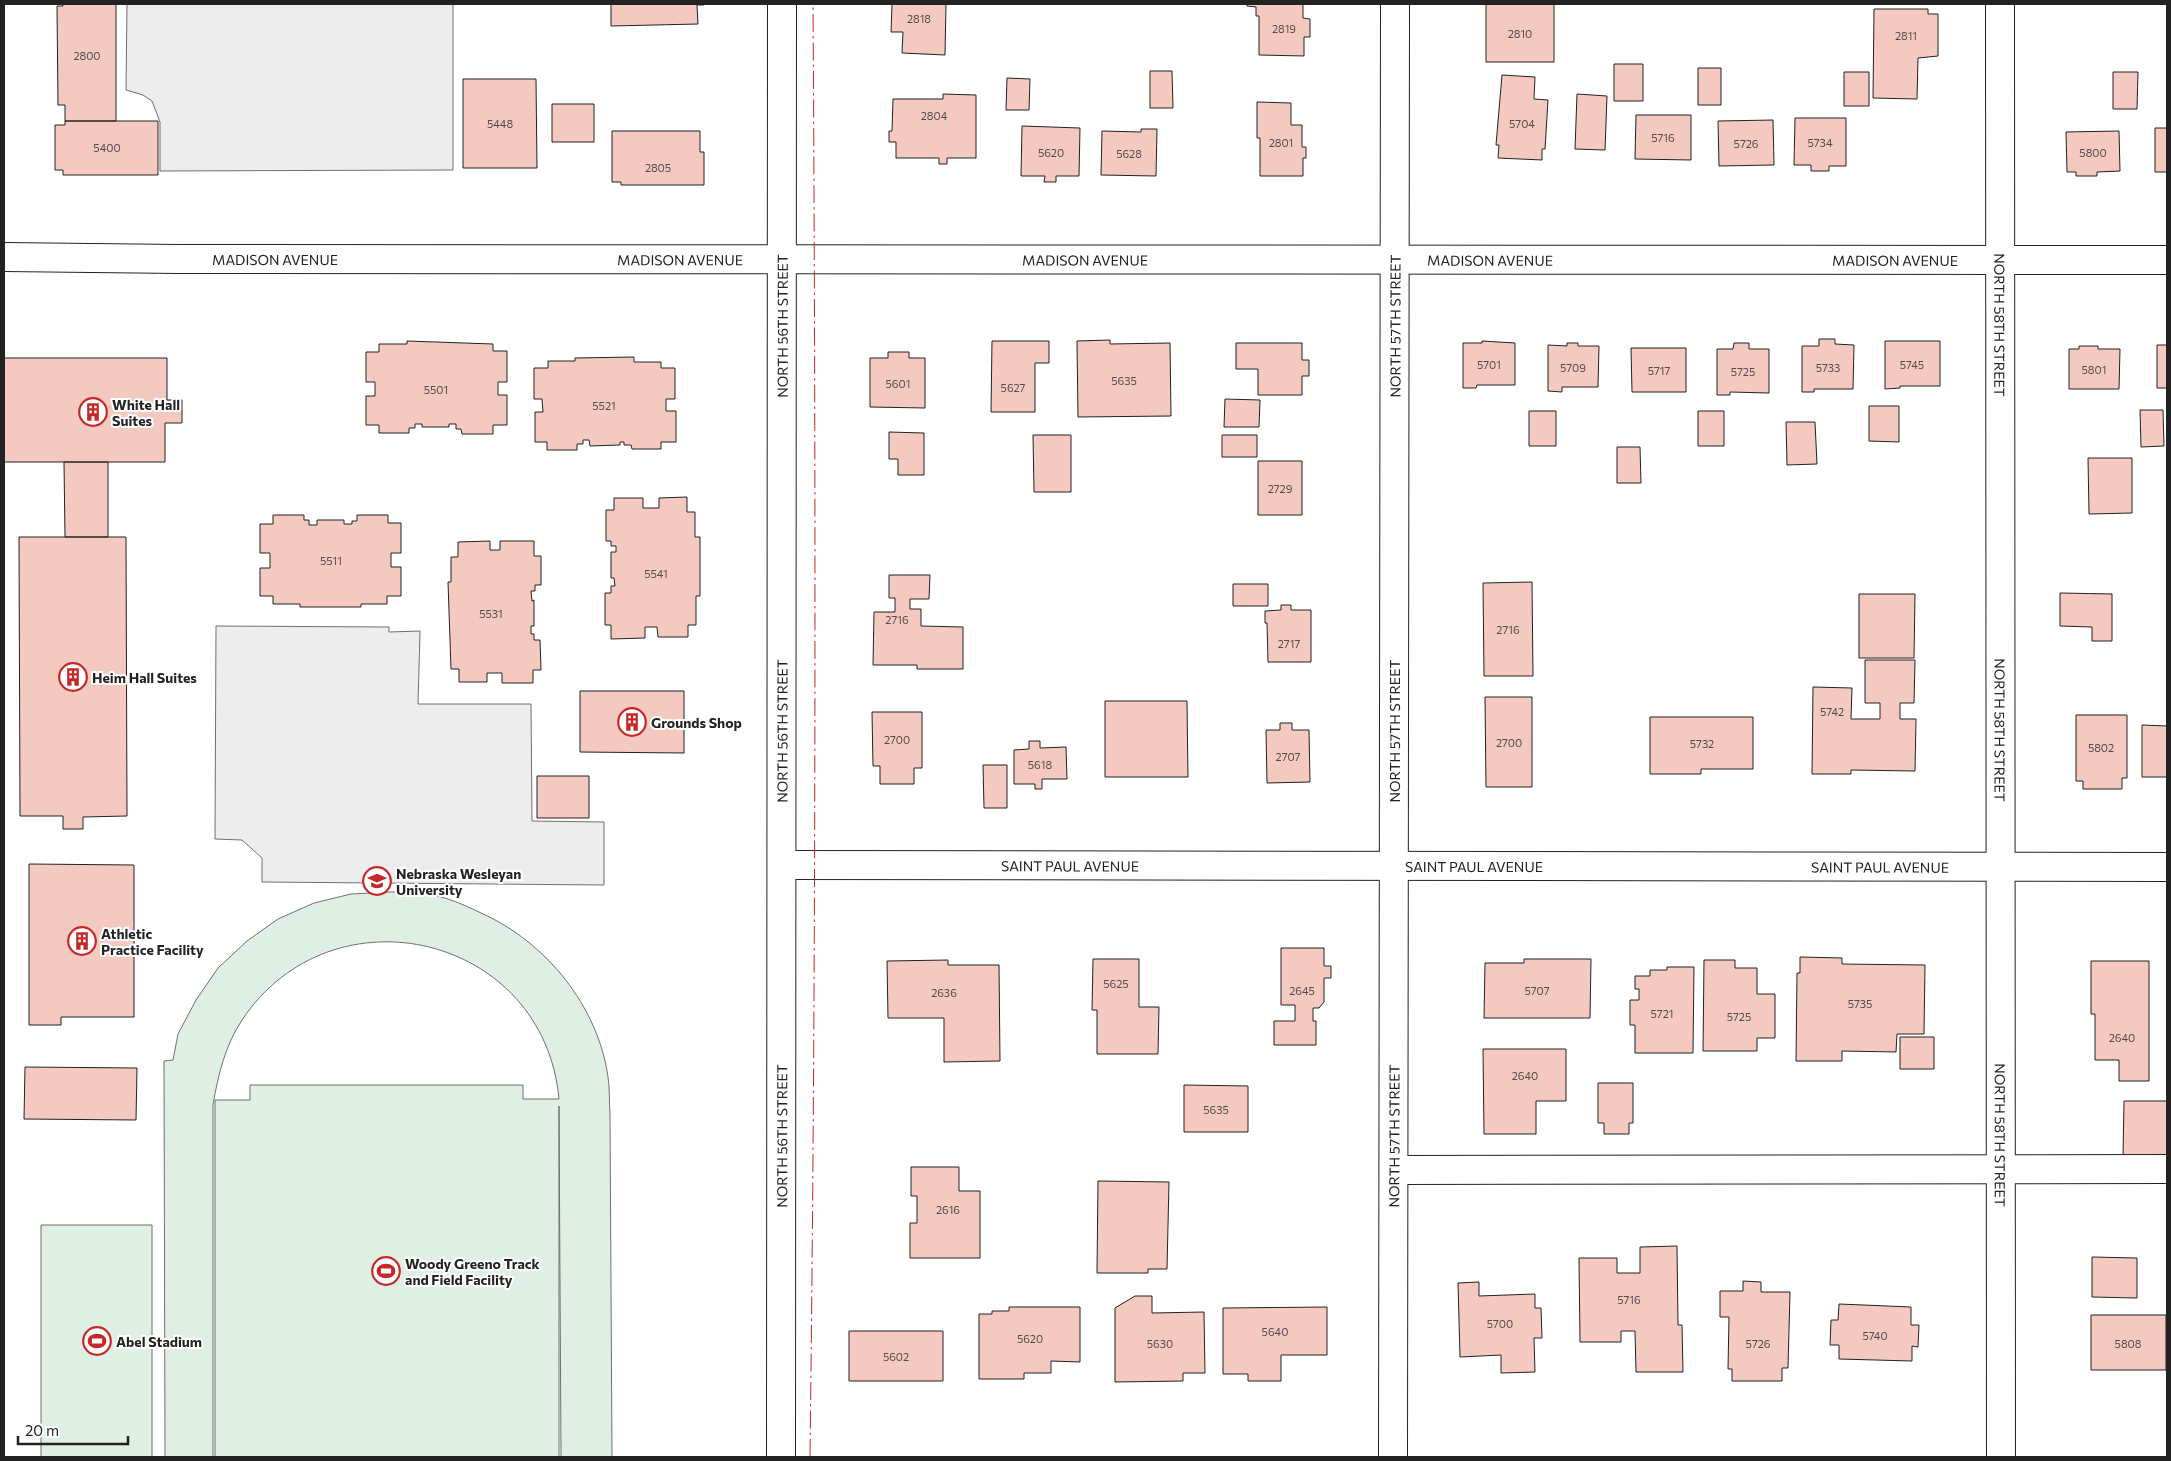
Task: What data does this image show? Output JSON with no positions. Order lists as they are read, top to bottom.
{
  "streets": {
    "street": [
      "MADISON AVENUE",
      "NORTH 56TH STREET",
      "NORTH 57TH STREET",
      "NORTH 58TH STREET",
      "SAINT PAUL AVENUE"
    ]
  },
  "crossings": [
    ["MADISON AVENUE", "NORTH 56TH STREET"],
    ["MADISON AVENUE", "NORTH 57TH STREET"],
    ["MADISON AVENUE", "NORTH 58TH STREET"],
    ["NORTH 56TH STREET", "SAINT PAUL AVENUE"],
    ["NORTH 57TH STREET", "SAINT PAUL AVENUE"],
    ["NORTH 58TH STREET", "SAINT PAUL AVENUE"]
  ],
  "places": {
    "building": [
      "White Hall Suites",
      "Heim Hall Suites",
      "Grounds Shop",
      "Athletic Practice Facility"
    ],
    "school or university": ["Nebraska Wesleyan University"],
    "sports": ["Woody Greeno Track and Field Facility", "Abel Stadium"]
  },
  "house_numbers": [
    "2818",
    "2819",
    "2810",
    "2811",
    "2800",
    "2804",
    "5448",
    "5704",
    "5716",
    "2801",
    "5734",
    "5726",
    "5400",
    "5620",
    "5800",
    "5628",
    "2805",
    "5701",
    "5745",
    "5709",
    "5733",
    "5801",
    "5717",
    "5725",
    "5635",
    "5601",
    "5627",
    "5501",
    "5521",
    "2729",
    "5511",
    "5541",
    "5531",
    "2716",
    "2716",
    "2717",
    "5742",
    "2700",
    "2700",
    "5732",
    "5802",
    "2707",
    "5618",
    "5625",
    "2645",
    "5707",
    "2636",
    "5735",
    "5721",
    "5725",
    "2640",
    "2640",
    "5635",
    "2616",
    "5716",
    "5700",
    "5640",
    "5740",
    "5620",
    "5630",
    "5726",
    "5808",
    "5602"
  ],
  "scale_bar": "20 m"
}
